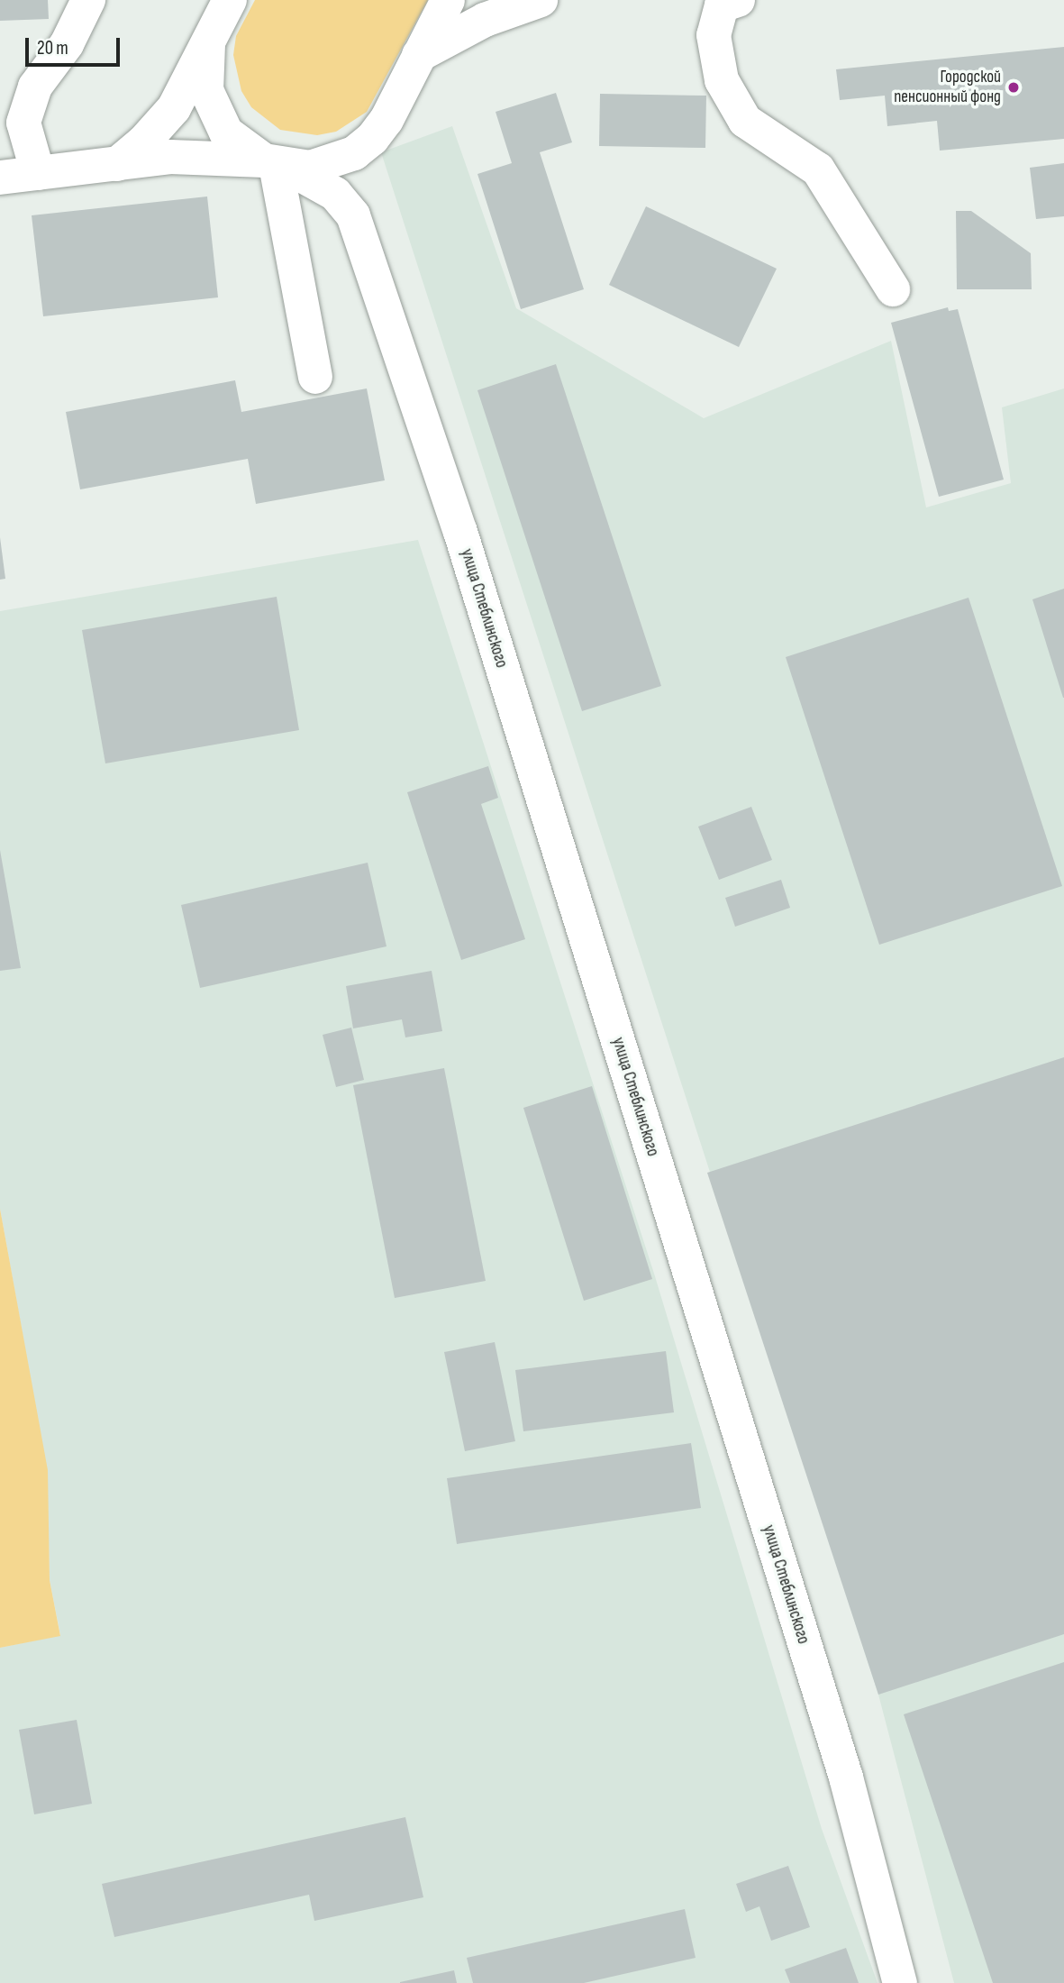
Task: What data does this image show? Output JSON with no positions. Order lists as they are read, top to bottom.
{
  "streets": {
    "street": ["улица Стеблинского"]
  },
  "places": ["Городской пенсионный фонд"],
  "scale_bar": "20 m"
}
